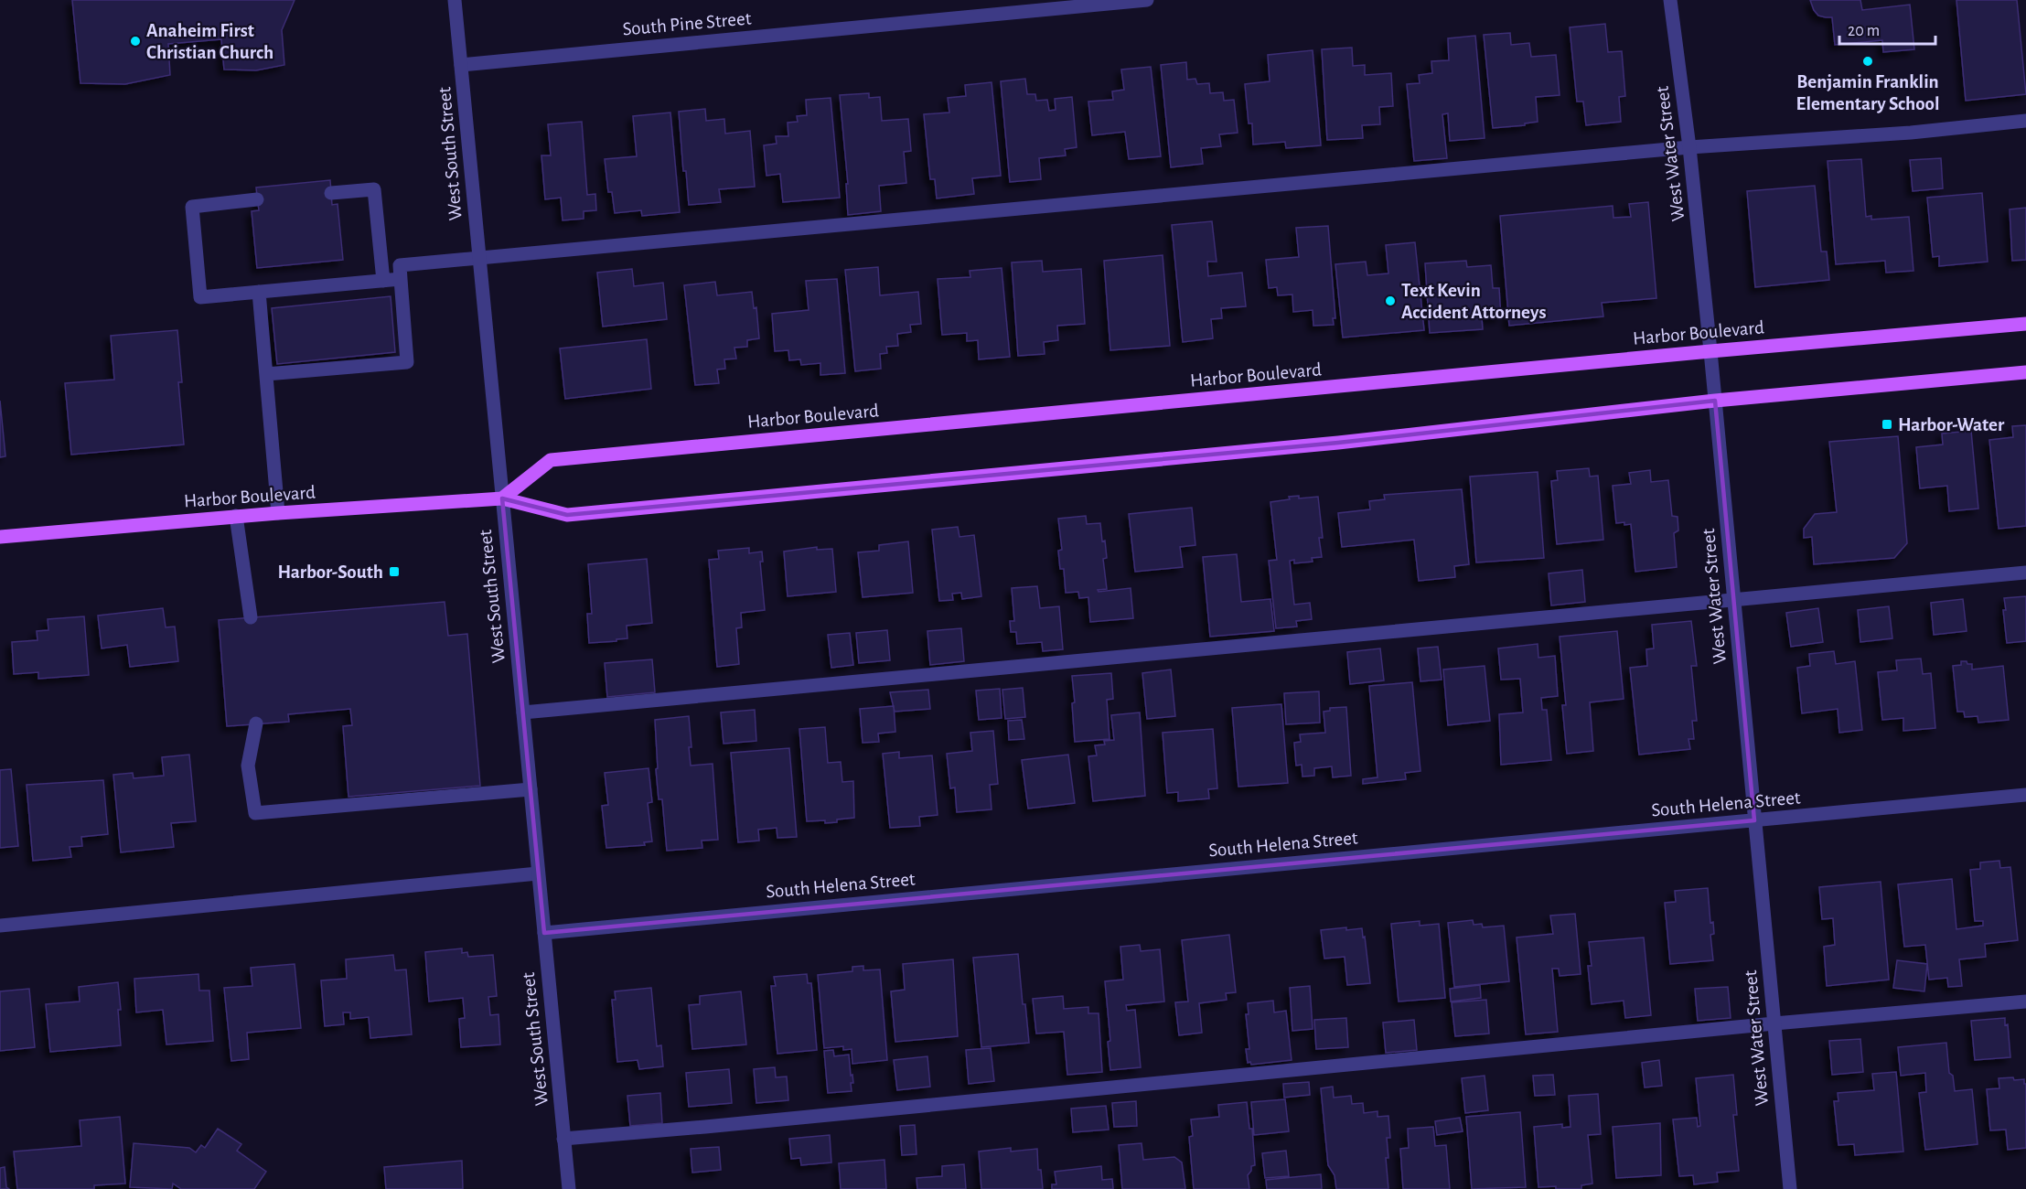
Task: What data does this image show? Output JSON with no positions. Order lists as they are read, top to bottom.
{
  "streets": {
    "main road": ["Harbor Boulevard"],
    "street": [
      "South Pine Street",
      "West South Street",
      "West Water Street",
      "South Helena Street"
    ]
  },
  "crossings": [
    ["South Pine Street", "West South Street"],
    ["West South Street", "Harbor Boulevard"],
    ["West South Street", "South Helena Street"],
    ["West Water Street", "Harbor Boulevard"],
    ["West Water Street", "South Helena Street"]
  ],
  "places": {
    "other": ["Anaheim First Christian Church", "Benjamin Franklin Elementary School", "Text Kevin Accident Attorneys"],
    "transit": ["Harbor-Water", "Harbor-South"]
  },
  "scale_bar": "20 m"
}
